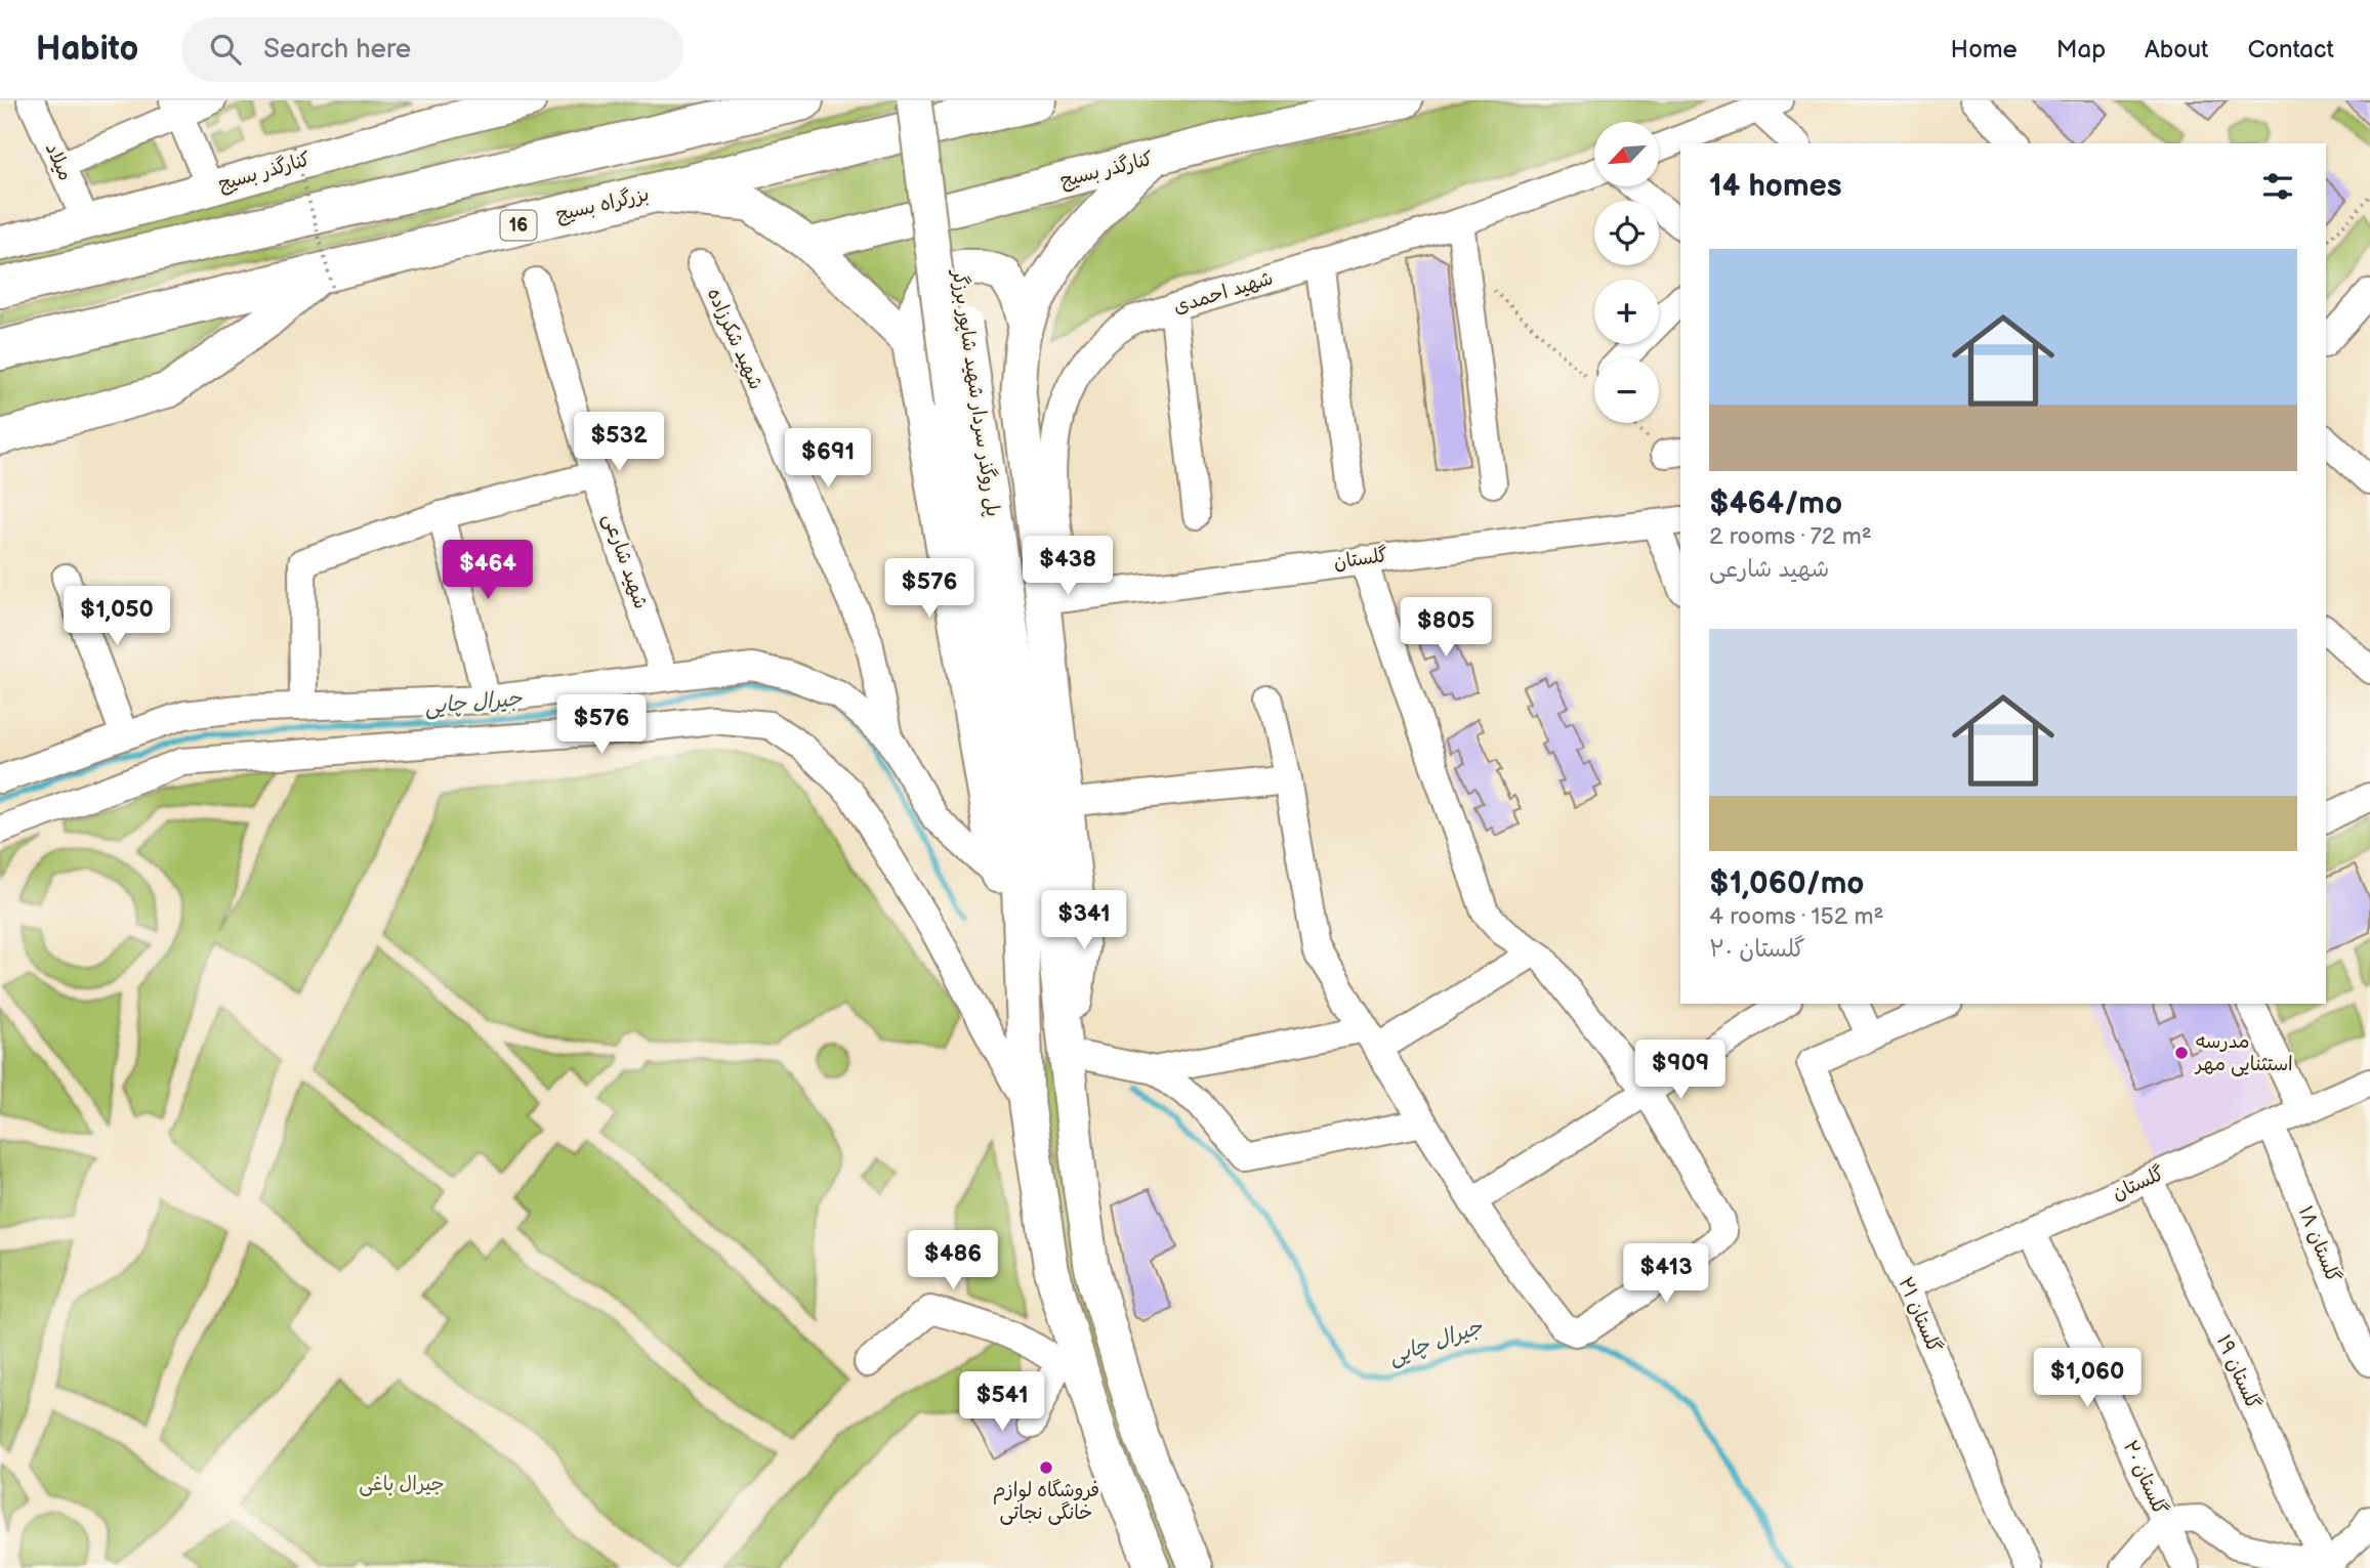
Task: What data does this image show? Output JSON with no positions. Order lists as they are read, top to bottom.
{
  "streets": {
    "highway": ["بزرگراه بسیج", "16"],
    "main road": ["کنارگذر بسیج", "پل روگذر سردار شهید شاپور برزگر"],
    "street": [
      "میلاد",
      "شهید احمدی",
      "شهید شکرزاده",
      "گلستان",
      "شهید شارعی",
      "گلستان ۱۸",
      "گلستان ۲۱",
      "گلستان ۱۹",
      "گلستان ۲۰"
    ]
  },
  "crossings": [
    ["میلاد", "کنارگذر بسیج"],
    ["شهید احمدی", "گلستان"],
    ["گلستان", "گلستان ۱۸"],
    ["گلستان", "گلستان ۲۱"],
    ["گلستان", "گلستان ۱۹"],
    ["گلستان", "گلستان ۲۰"]
  ],
  "water": ["جیرال چایی"],
  "parks": ["جیرال باغی"],
  "places": ["مدرسه استثنایی مهر", "فروشگاه لوازم خانگی نجاتی"],
  "north": "bottom left",
  "page": {
    "header": "Habito",
    "search": "Search here",
    "nav": [
      "Home",
      "Map",
      "About",
      "Contact"
    ],
    "map_buttons": ["+", "−"],
    "heading": "14 homes",
    "list": [
      {
        "name": "$464/mo",
        "note": "2 rooms · 72 m² · شهید شارعی"
      },
      {
        "name": "$1,060/mo",
        "note": "4 rooms · 152 m² · گلستان ۲۰"
      }
    ],
    "price": [
      "$532",
      "$691",
      "$438",
      "$464",
      "$576",
      "$1,050",
      "$805",
      "$576",
      "$341",
      "$909",
      "$486",
      "$413",
      "$1,060",
      "$541"
    ]
  }
}
